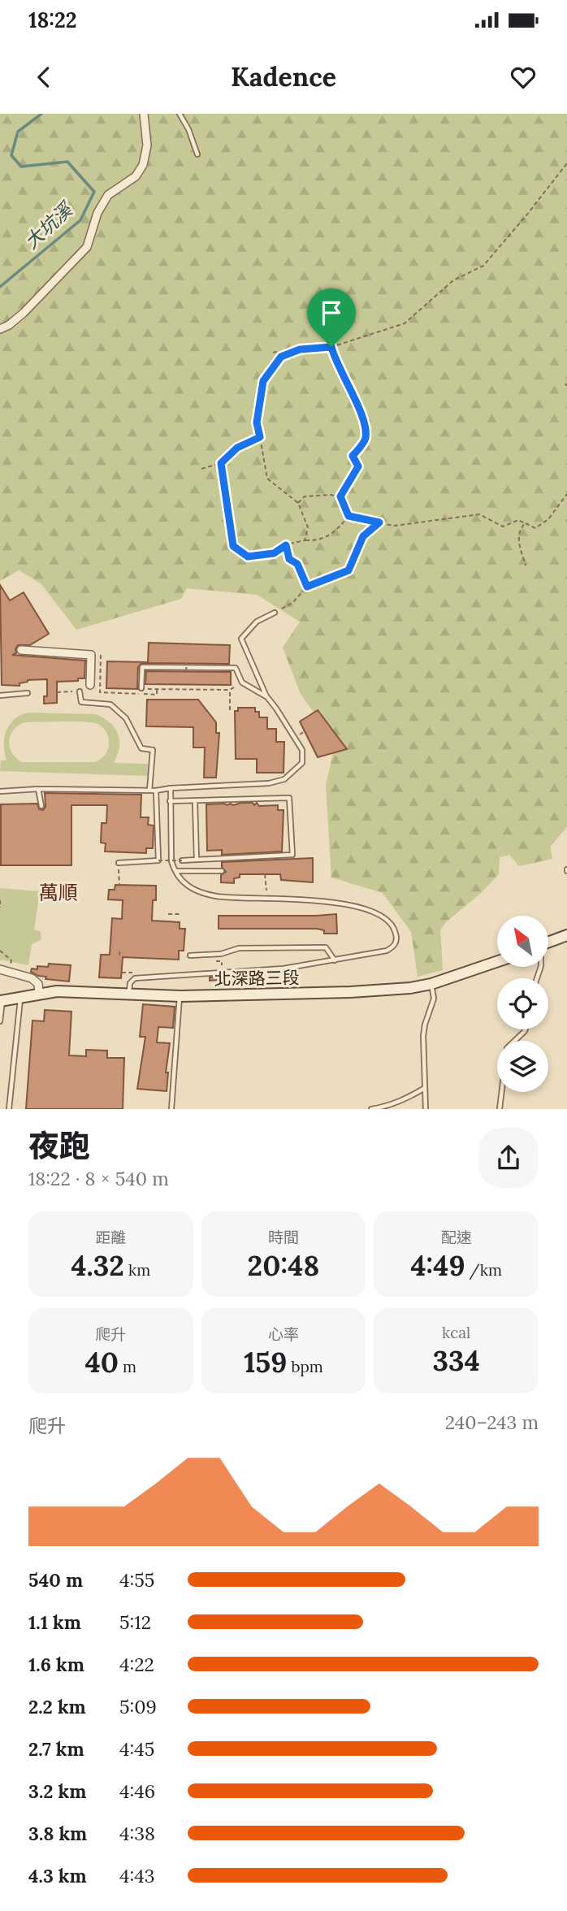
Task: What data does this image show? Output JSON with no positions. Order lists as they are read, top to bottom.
{
  "streets": {
    "main road": ["北深路三段"]
  },
  "districts": ["萬順"],
  "water": ["大坑溪"],
  "north": "top left",
  "page": {
    "status": "18:22",
    "header": "Kadence",
    "heading": ["夜跑", "18:22 · 8 × 540 m"],
    "stats": [
      ["距離", "4.32 km"],
      ["時間", "20:48"],
      ["配速", "4:49 /km"],
      ["爬升", "40 m"],
      ["心率", "159 bpm"],
      ["kcal", "334"]
    ],
    "chart": ["爬升", "240–243 m"],
    "list": [
      {
        "name": "540 m",
        "note": "4:55"
      },
      {
        "name": "1.1 km",
        "note": "5:12"
      },
      {
        "name": "1.6 km",
        "note": "4:22"
      },
      {
        "name": "2.2 km",
        "note": "5:09"
      },
      {
        "name": "2.7 km",
        "note": "4:45"
      },
      {
        "name": "3.2 km",
        "note": "4:46"
      },
      {
        "name": "3.8 km",
        "note": "4:38"
      },
      {
        "name": "4.3 km",
        "note": "4:43"
      }
    ]
  }
}
